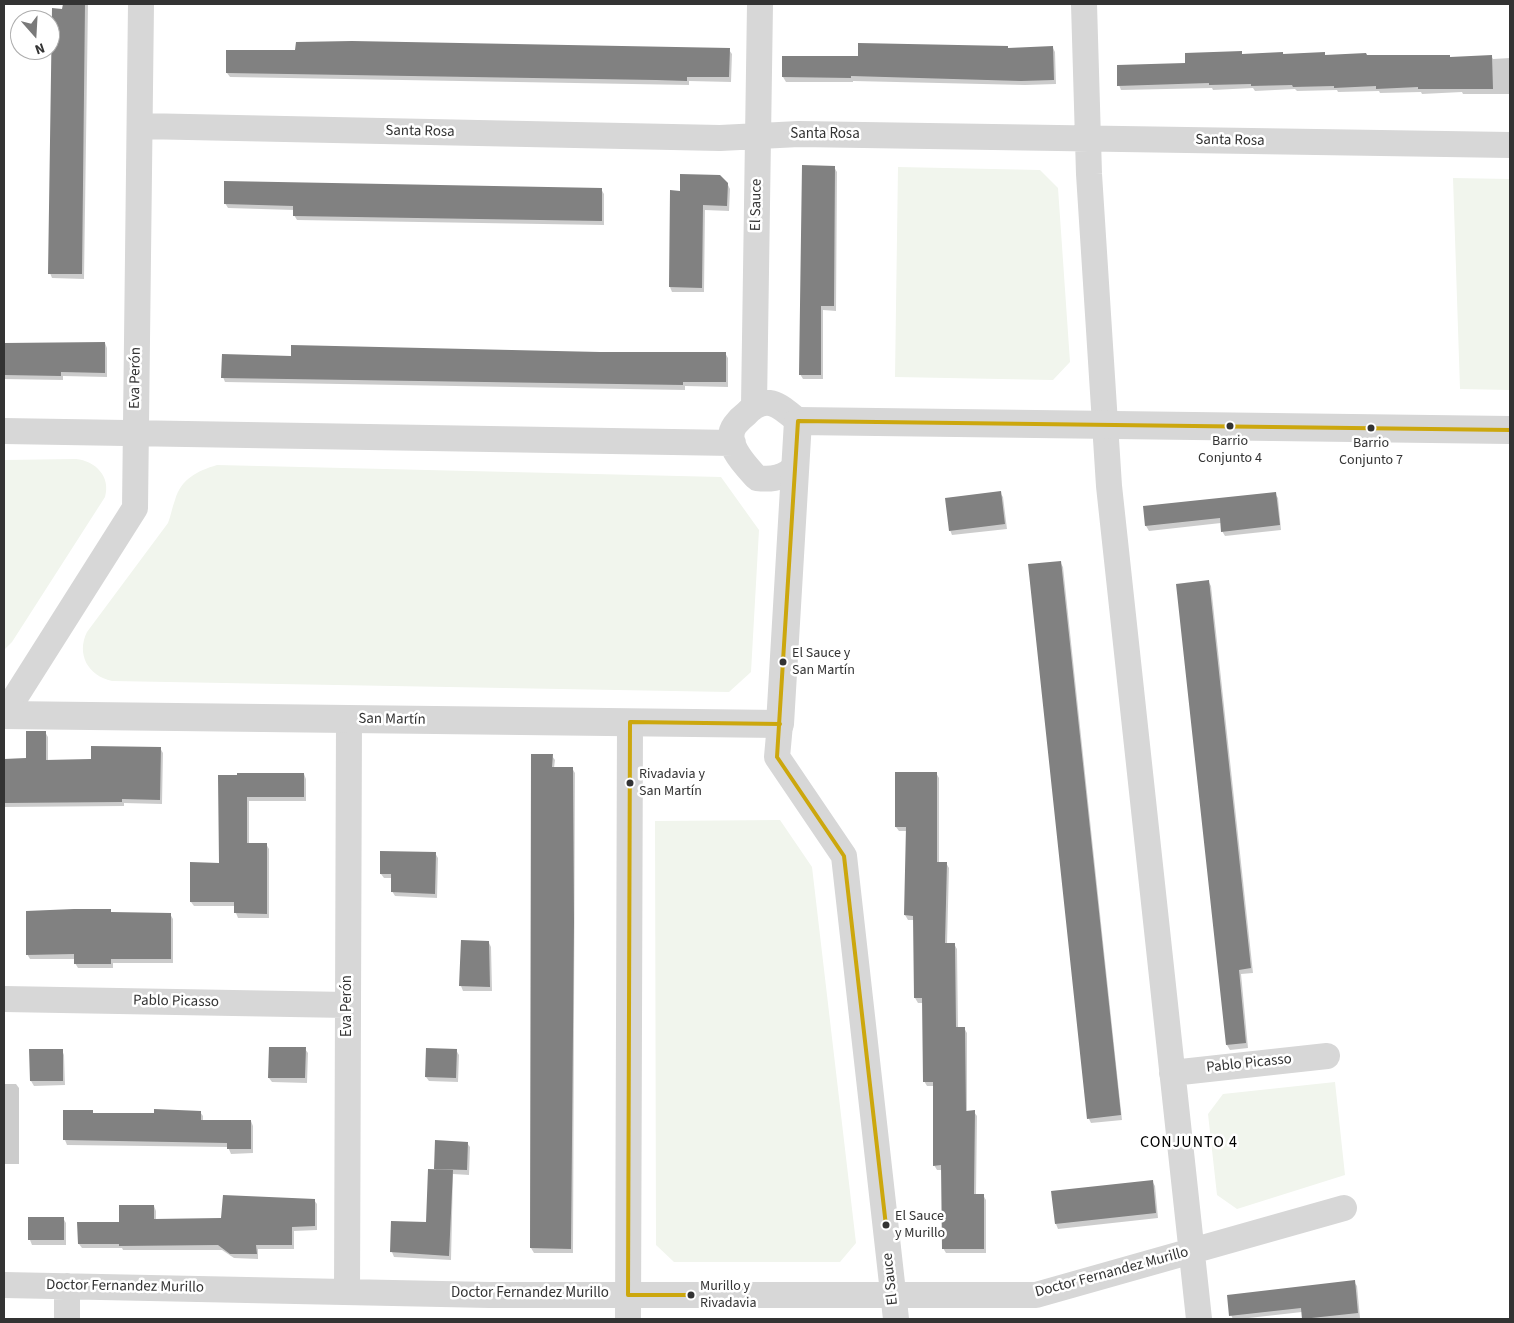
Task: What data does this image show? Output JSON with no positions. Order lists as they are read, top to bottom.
{
  "streets": {
    "street": [
      "Santa Rosa",
      "El Sauce",
      "Eva Perón",
      "San Martín",
      "Pablo Picasso",
      "Doctor Fernandez Murillo"
    ]
  },
  "crossings": [
    ["Santa Rosa", "El Sauce"],
    ["Santa Rosa", "Eva Perón"],
    ["El Sauce", "San Martín"],
    ["El Sauce", "Doctor Fernandez Murillo"],
    ["Eva Perón", "San Martín"],
    ["Eva Perón", "Pablo Picasso"],
    ["Eva Perón", "Doctor Fernandez Murillo"]
  ],
  "districts": ["CONJUNTO 4"],
  "places": [
    "Barrio Conjunto 4",
    "Barrio Conjunto 7",
    "El Sauce y San Martín",
    "Rivadavia y San Martín",
    "El Sauce y Murillo",
    "Murillo y Rivadavia"
  ],
  "north": "bottom"
}
